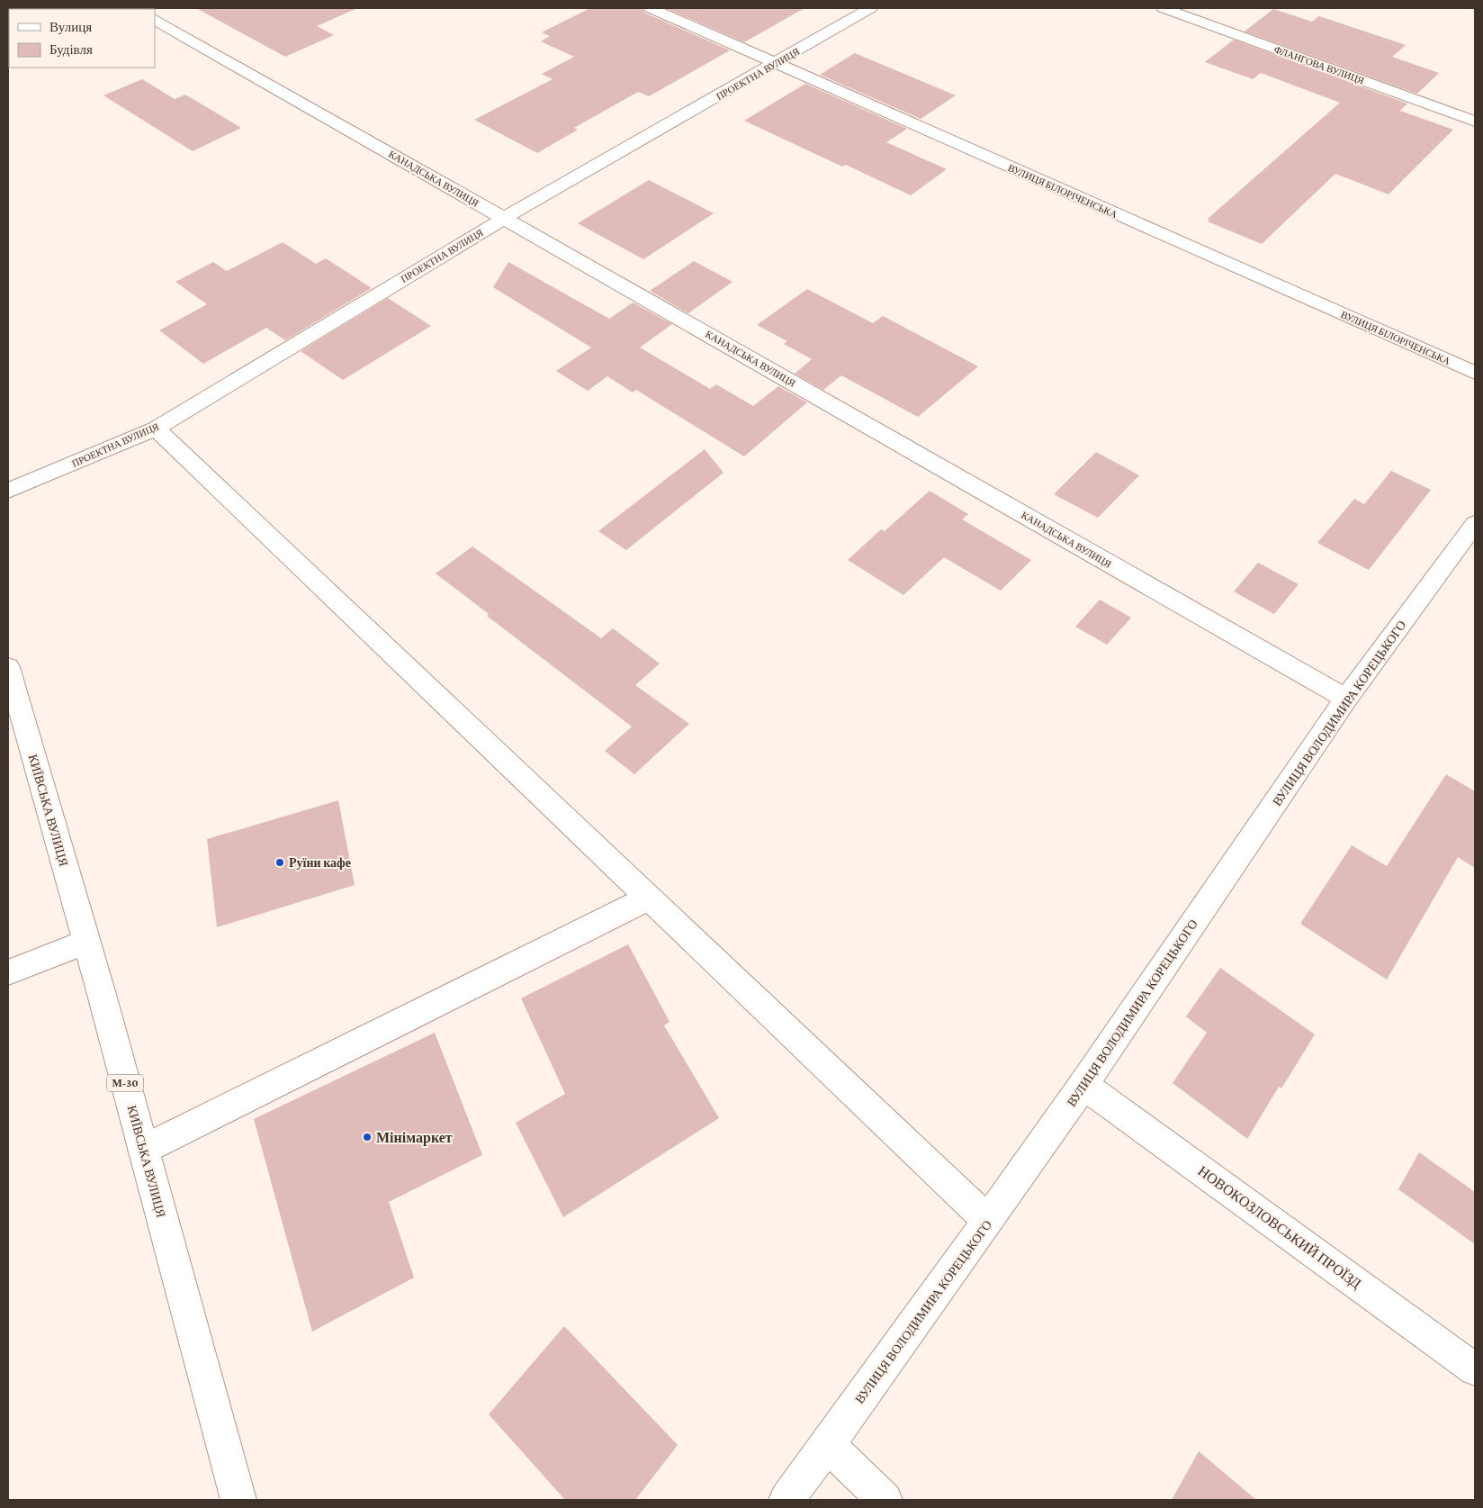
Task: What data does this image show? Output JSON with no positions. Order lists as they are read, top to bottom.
{
  "streets": {
    "main road": [
      "ФЛАНГОВА ВУЛИЦЯ",
      "ПРОЕКТНА ВУЛИЦЯ",
      "КАНАДСЬКА ВУЛИЦЯ",
      "ВУЛИЦЯ БІЛОРІЧЕНСЬКА",
      "ВУЛИЦЯ ВОЛОДИМИРА КОРЕЦЬКОГО",
      "КИЇВСЬКА ВУЛИЦЯ",
      "М-30",
      "НОВОКОЗЛОВСЬКИЙ ПРОЇЗД"
    ]
  },
  "crossings": [
    ["ПРОЕКТНА ВУЛИЦЯ", "КАНАДСЬКА ВУЛИЦЯ"],
    ["ПРОЕКТНА ВУЛИЦЯ", "ВУЛИЦЯ БІЛОРІЧЕНСЬКА"],
    ["КАНАДСЬКА ВУЛИЦЯ", "ВУЛИЦЯ ВОЛОДИМИРА КОРЕЦЬКОГО"],
    ["ВУЛИЦЯ ВОЛОДИМИРА КОРЕЦЬКОГО", "НОВОКОЗЛОВСЬКИЙ ПРОЇЗД"]
  ],
  "places": ["Руїни кафе", "Мінімаркет"],
  "legend": ["Вулиця", "Будівля"]
}
